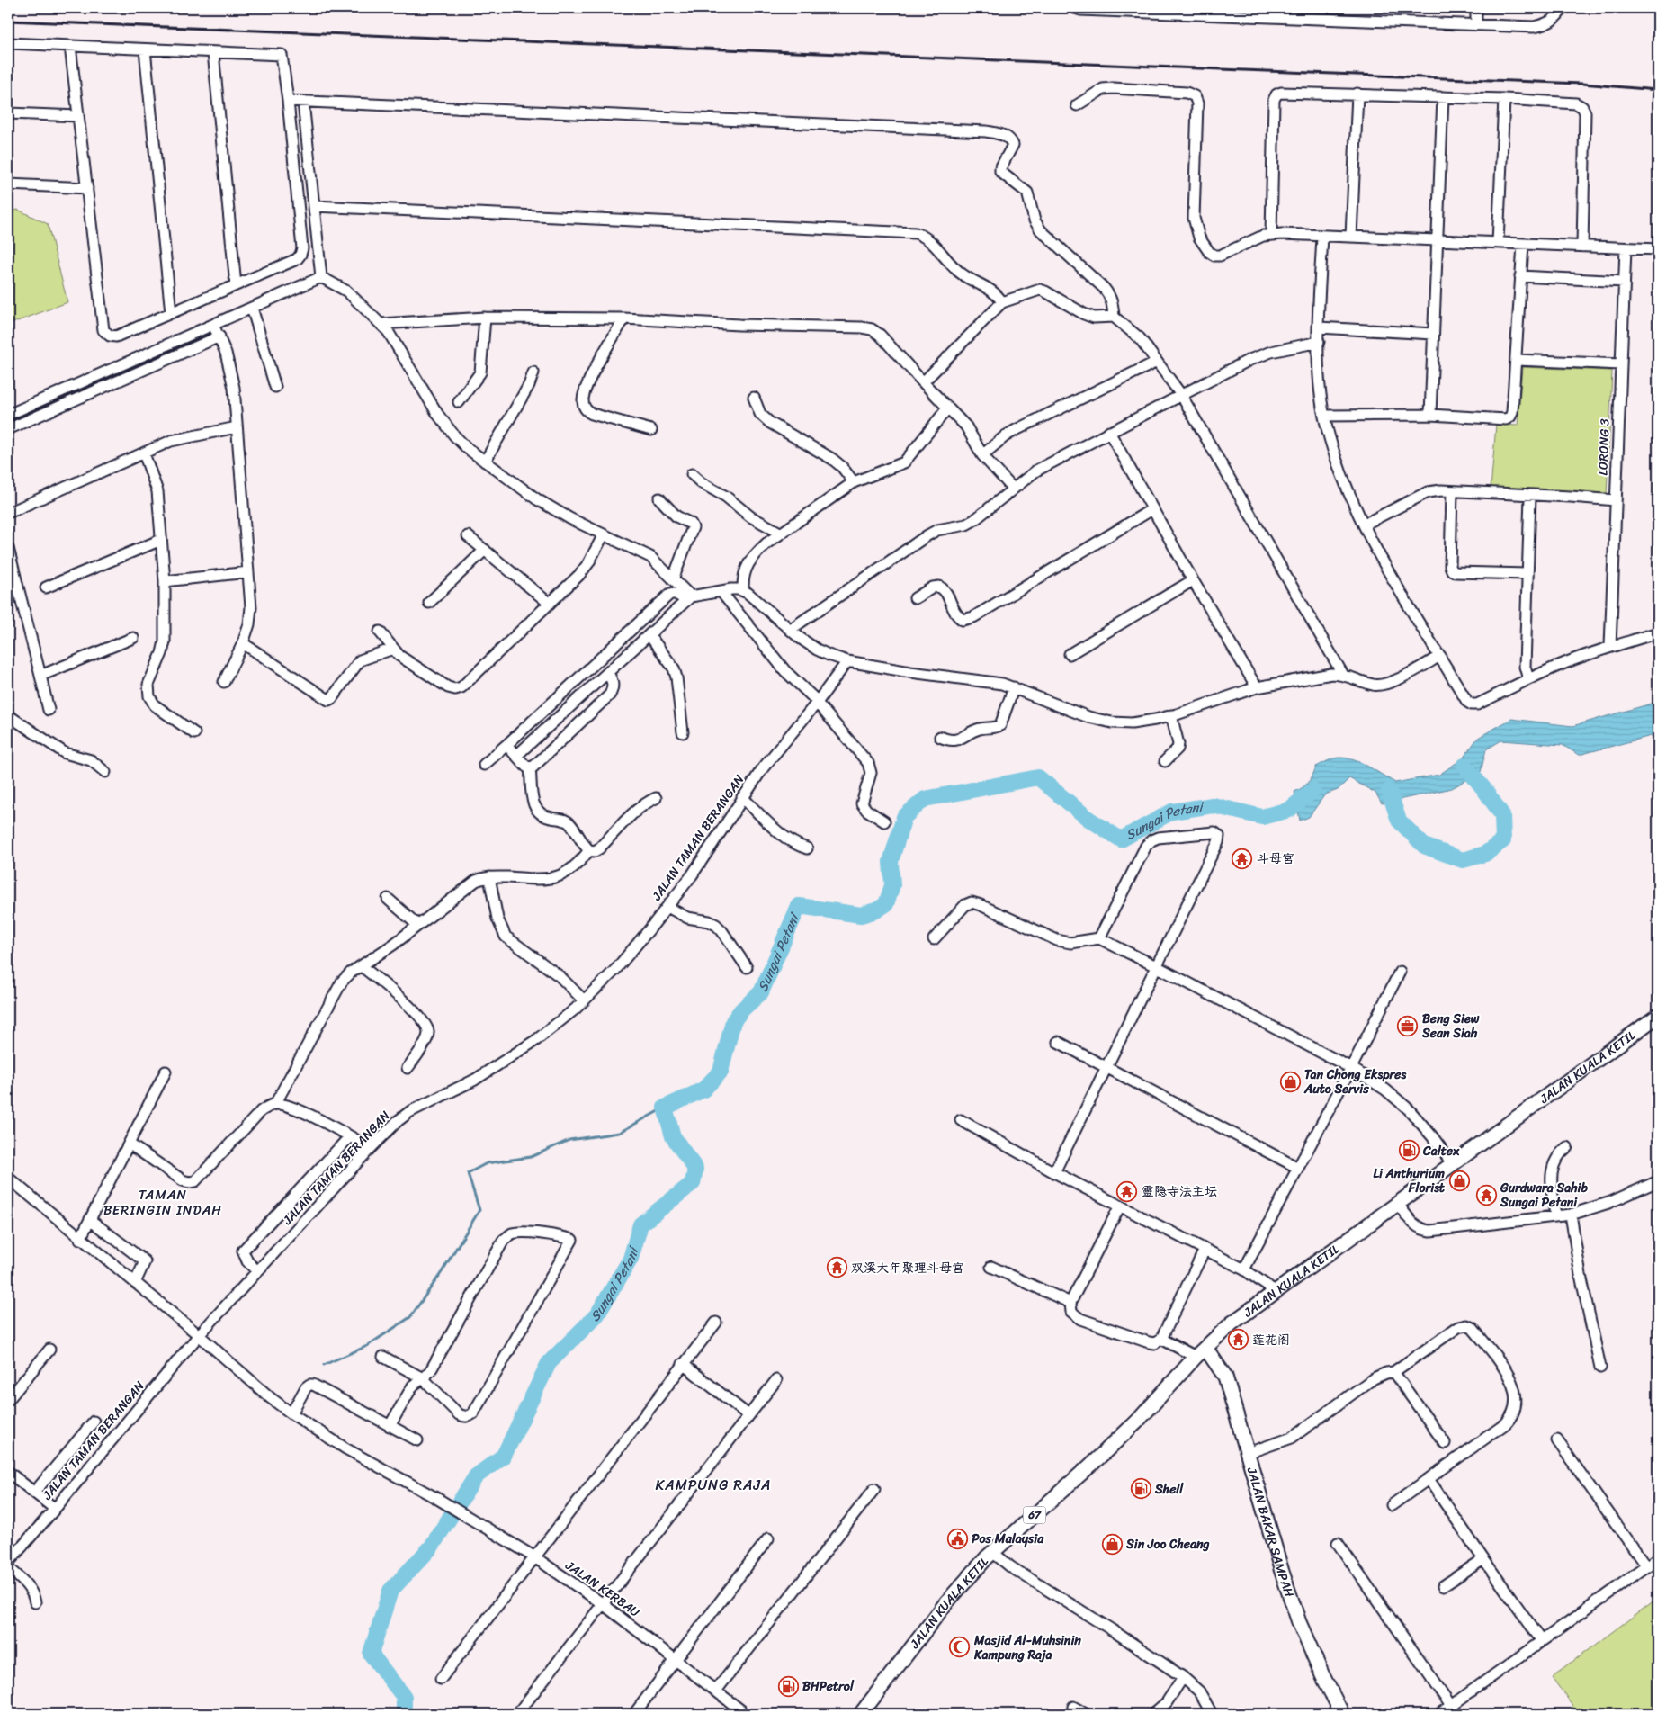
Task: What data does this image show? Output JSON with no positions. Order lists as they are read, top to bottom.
{
  "streets": {
    "main road": ["JALAN KUALA KETIL", "67", "JALAN BAKAR SAMPAH"],
    "street": ["LORONG 3", "JALAN TAMAN BERANGAN", "JALAN KERBAU"]
  },
  "crossings": [
    ["JALAN TAMAN BERANGAN", "JALAN KERBAU"],
    ["JALAN KUALA KETIL", "JALAN BAKAR SAMPAH"]
  ],
  "districts": ["TAMAN BERINGIN INDAH", "KAMPUNG RAJA"],
  "water": ["Sungai Petani"],
  "places": {
    "temple": [
      "斗母宫",
      "靈隐寺法主坛",
      "Gurdwara Sahib Sungai Petani",
      "双溪大年聚理斗母宫",
      "莲花阁"
    ],
    "office": ["Beng Siew Sean Siah"],
    "shop": ["Tan Chong Ekspres Auto Servis", "Li Anthurium Florist", "Sin Joo Cheang"],
    "fuel station": ["Caltex", "Shell", "BHPetrol"],
    "public building": ["Pos Malaysia"],
    "mosque": ["Masjid Al-Muhsinin Kampung Raja"]
  }
}
